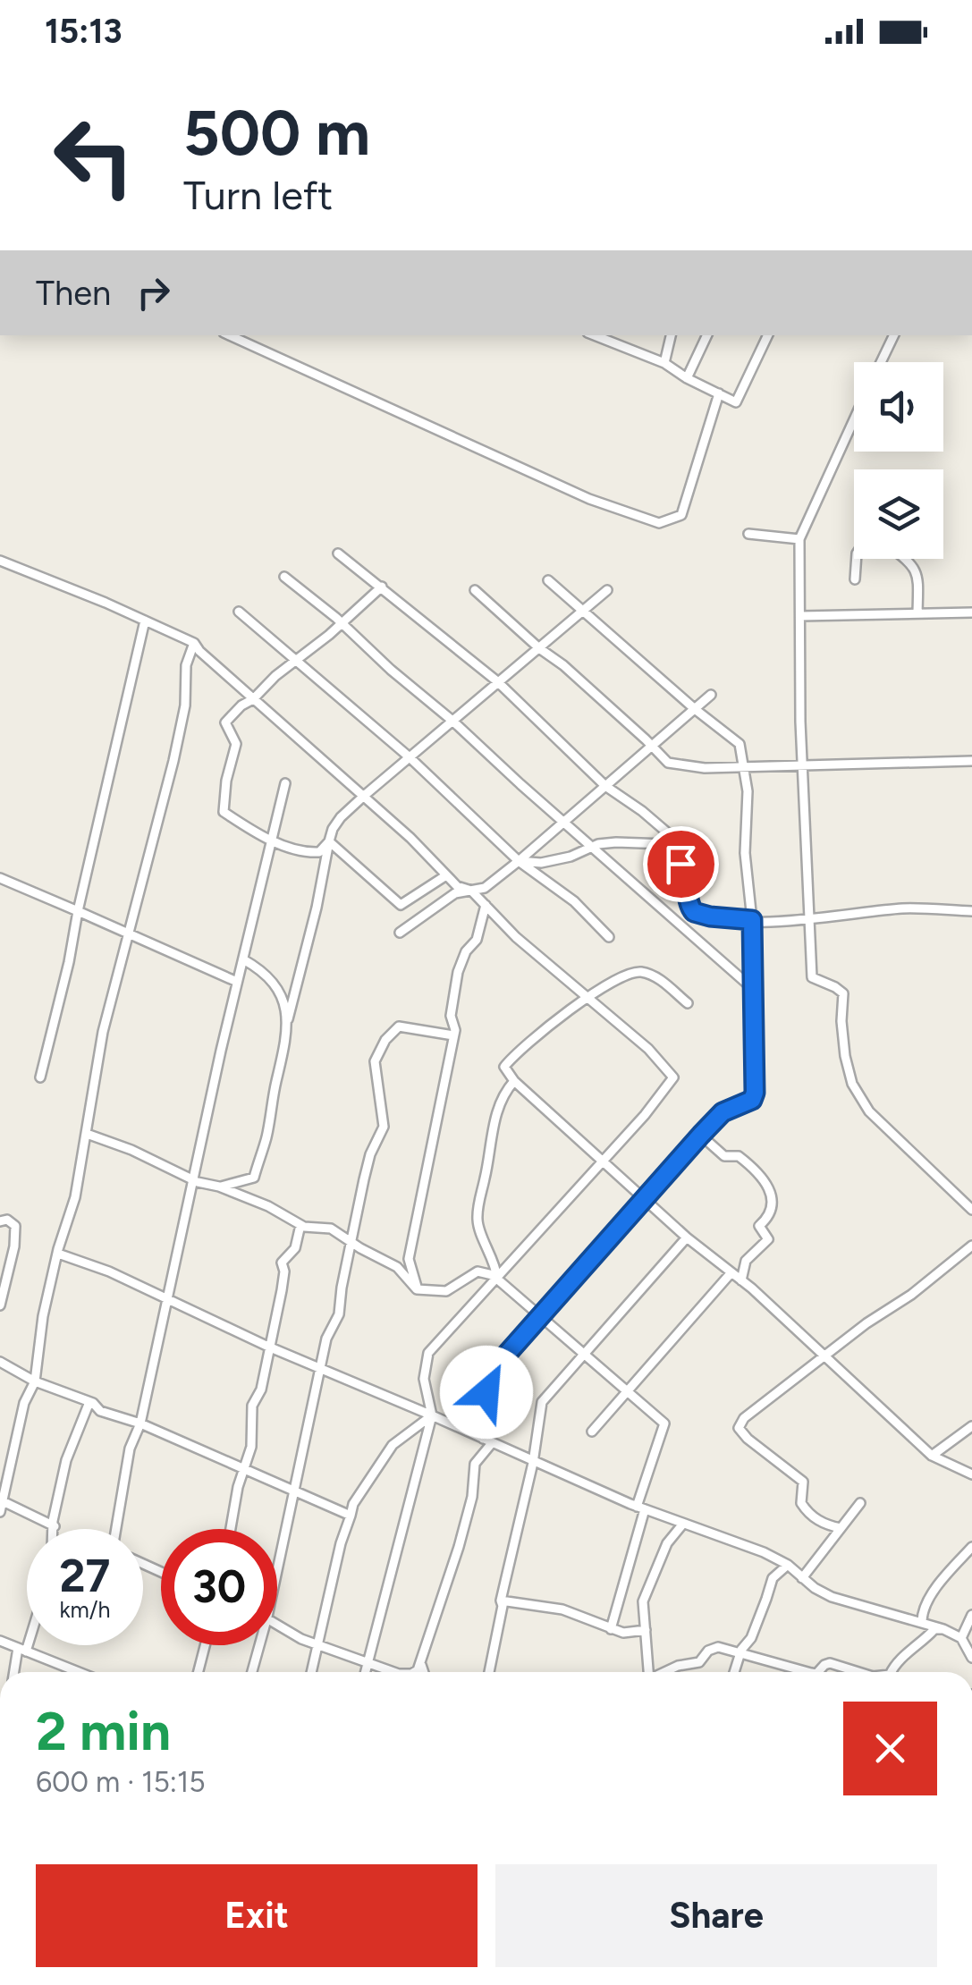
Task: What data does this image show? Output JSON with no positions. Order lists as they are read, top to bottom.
{
  "page": {
    "status": "15:13",
    "turn": ["500 m", "Turn left"],
    "then": "Then",
    "speed": "27 km/h",
    "limit": "30",
    "heading": ["2 min", "600 m · 15:15"],
    "buttons": ["Exit", "Share"]
  }
}
